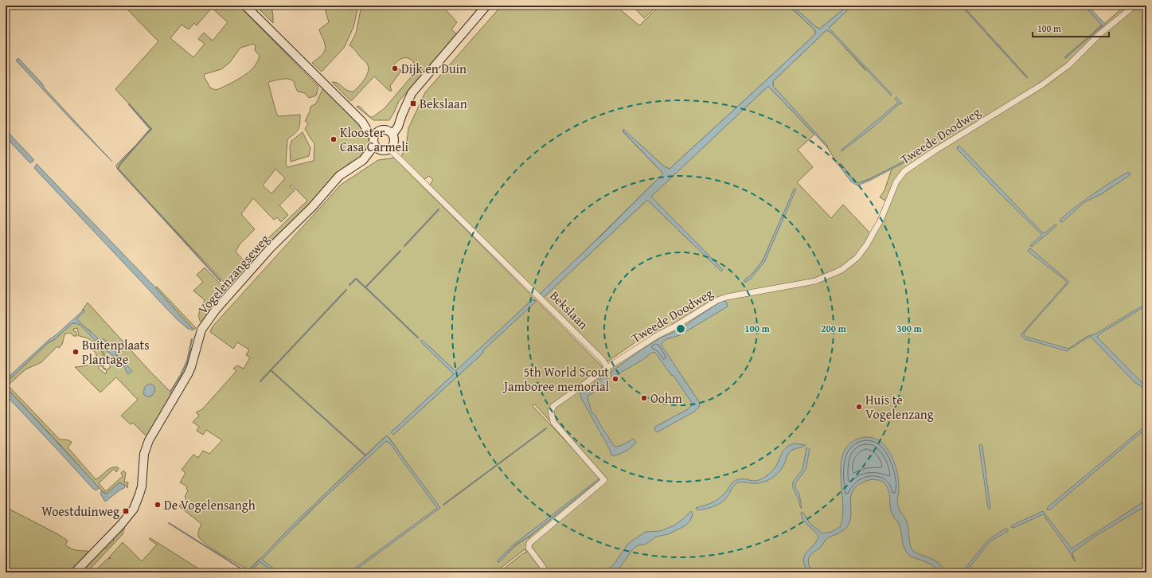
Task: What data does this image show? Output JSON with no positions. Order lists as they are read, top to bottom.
{
  "streets": {
    "main road": ["Vogelenzangseweg"],
    "street": ["Tweede Doodweg", "Bekslaan"]
  },
  "crossings": [
    ["Tweede Doodweg", "Bekslaan"],
    ["Vogelenzangseweg", "Bekslaan"]
  ],
  "places": {
    "other": [
      "Dijk en Duin",
      "Klooster Casa Carmeli",
      "Buitenplaats Plantage",
      "5th World Scout Jamboree memorial",
      "Oohm",
      "Huis te Vogelenzang",
      "De Vogelensangh"
    ],
    "transit": ["Bekslaan", "Woestduinweg"]
  },
  "scale_bar": "100 m",
  "rings": ["100 m", "200 m", "300 m"]
}
